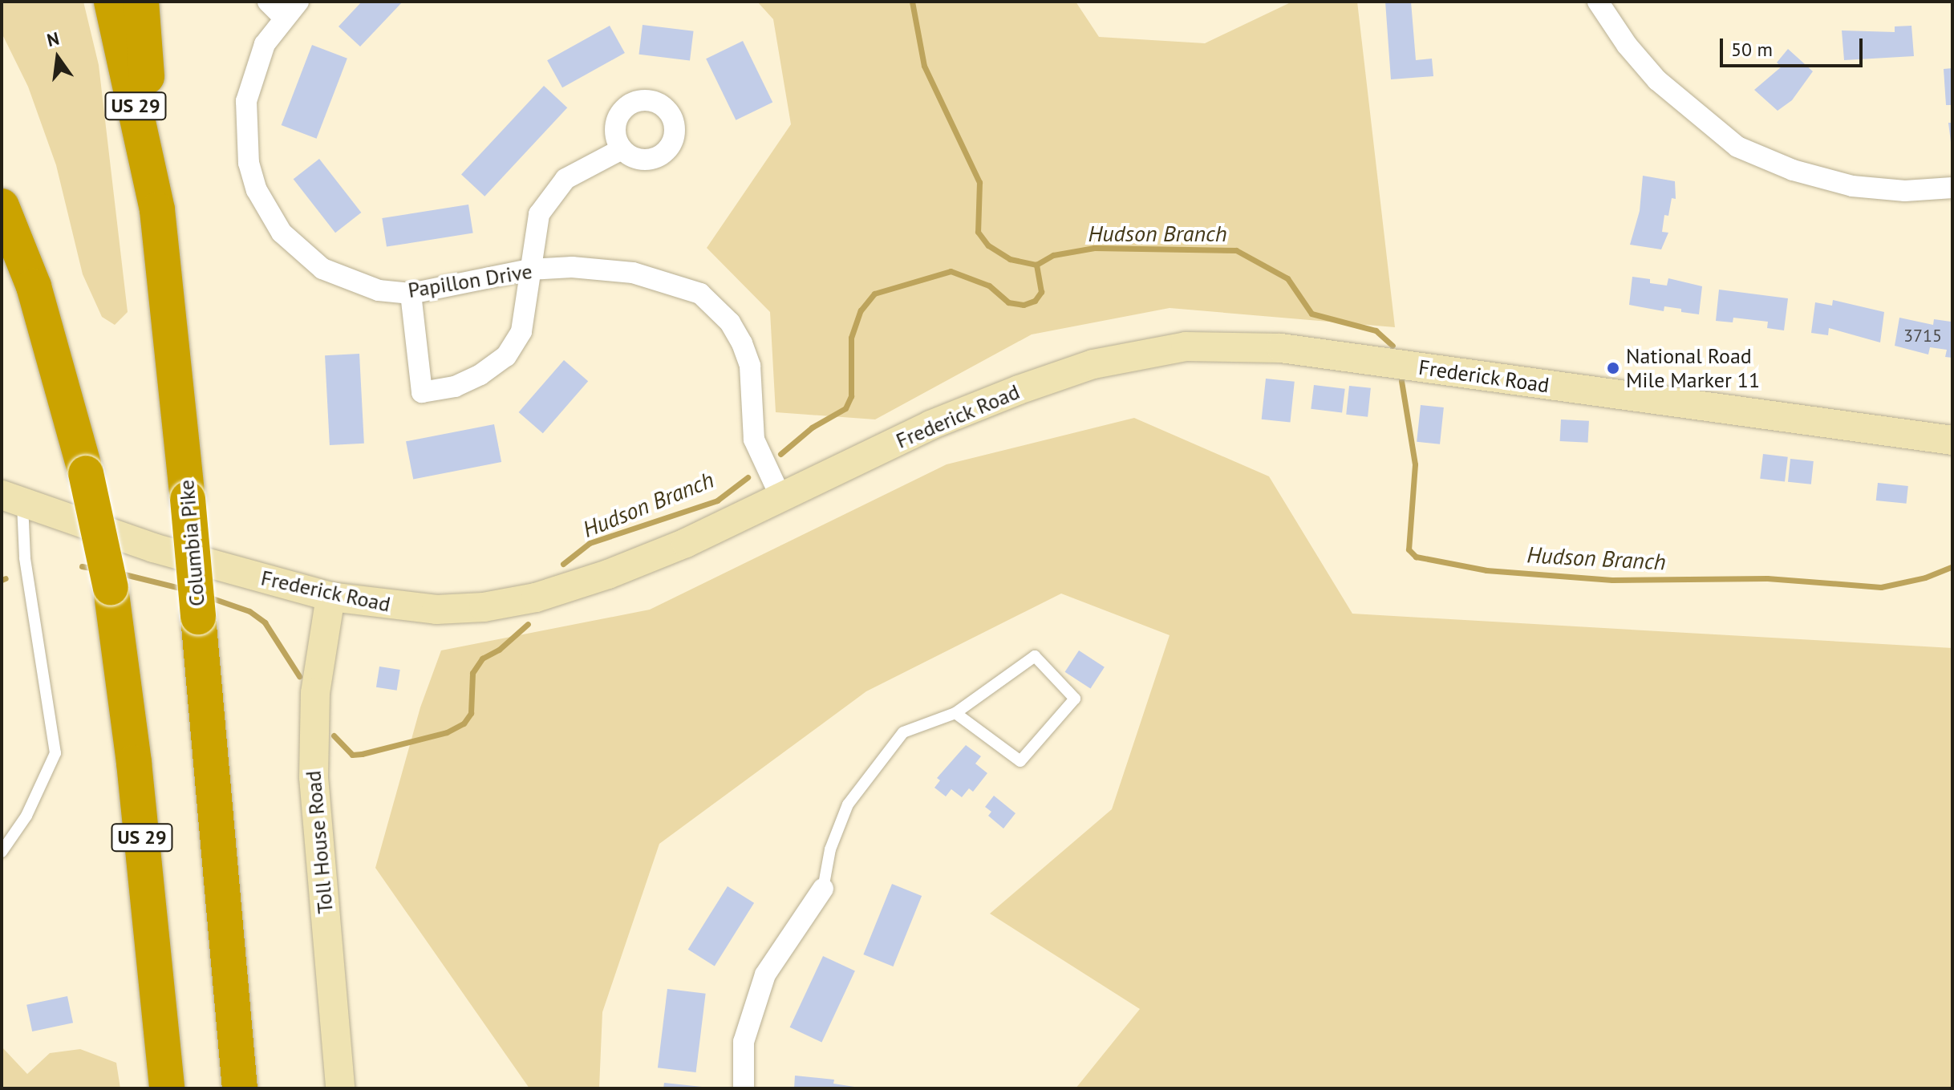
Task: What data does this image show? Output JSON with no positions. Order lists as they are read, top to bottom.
{
  "streets": {
    "highway": ["US 29", "Columbia Pike"],
    "main road": ["Frederick Road", "Toll House Road"],
    "street": ["Papillon Drive"]
  },
  "crossings": [
    ["Papillon Drive", "Frederick Road"],
    ["Frederick Road", "Toll House Road"]
  ],
  "water": ["Hudson Branch"],
  "places": ["National Road Mile Marker 11"],
  "house_numbers": ["3715"],
  "scale_bar": "50 m",
  "north": "top"
}
